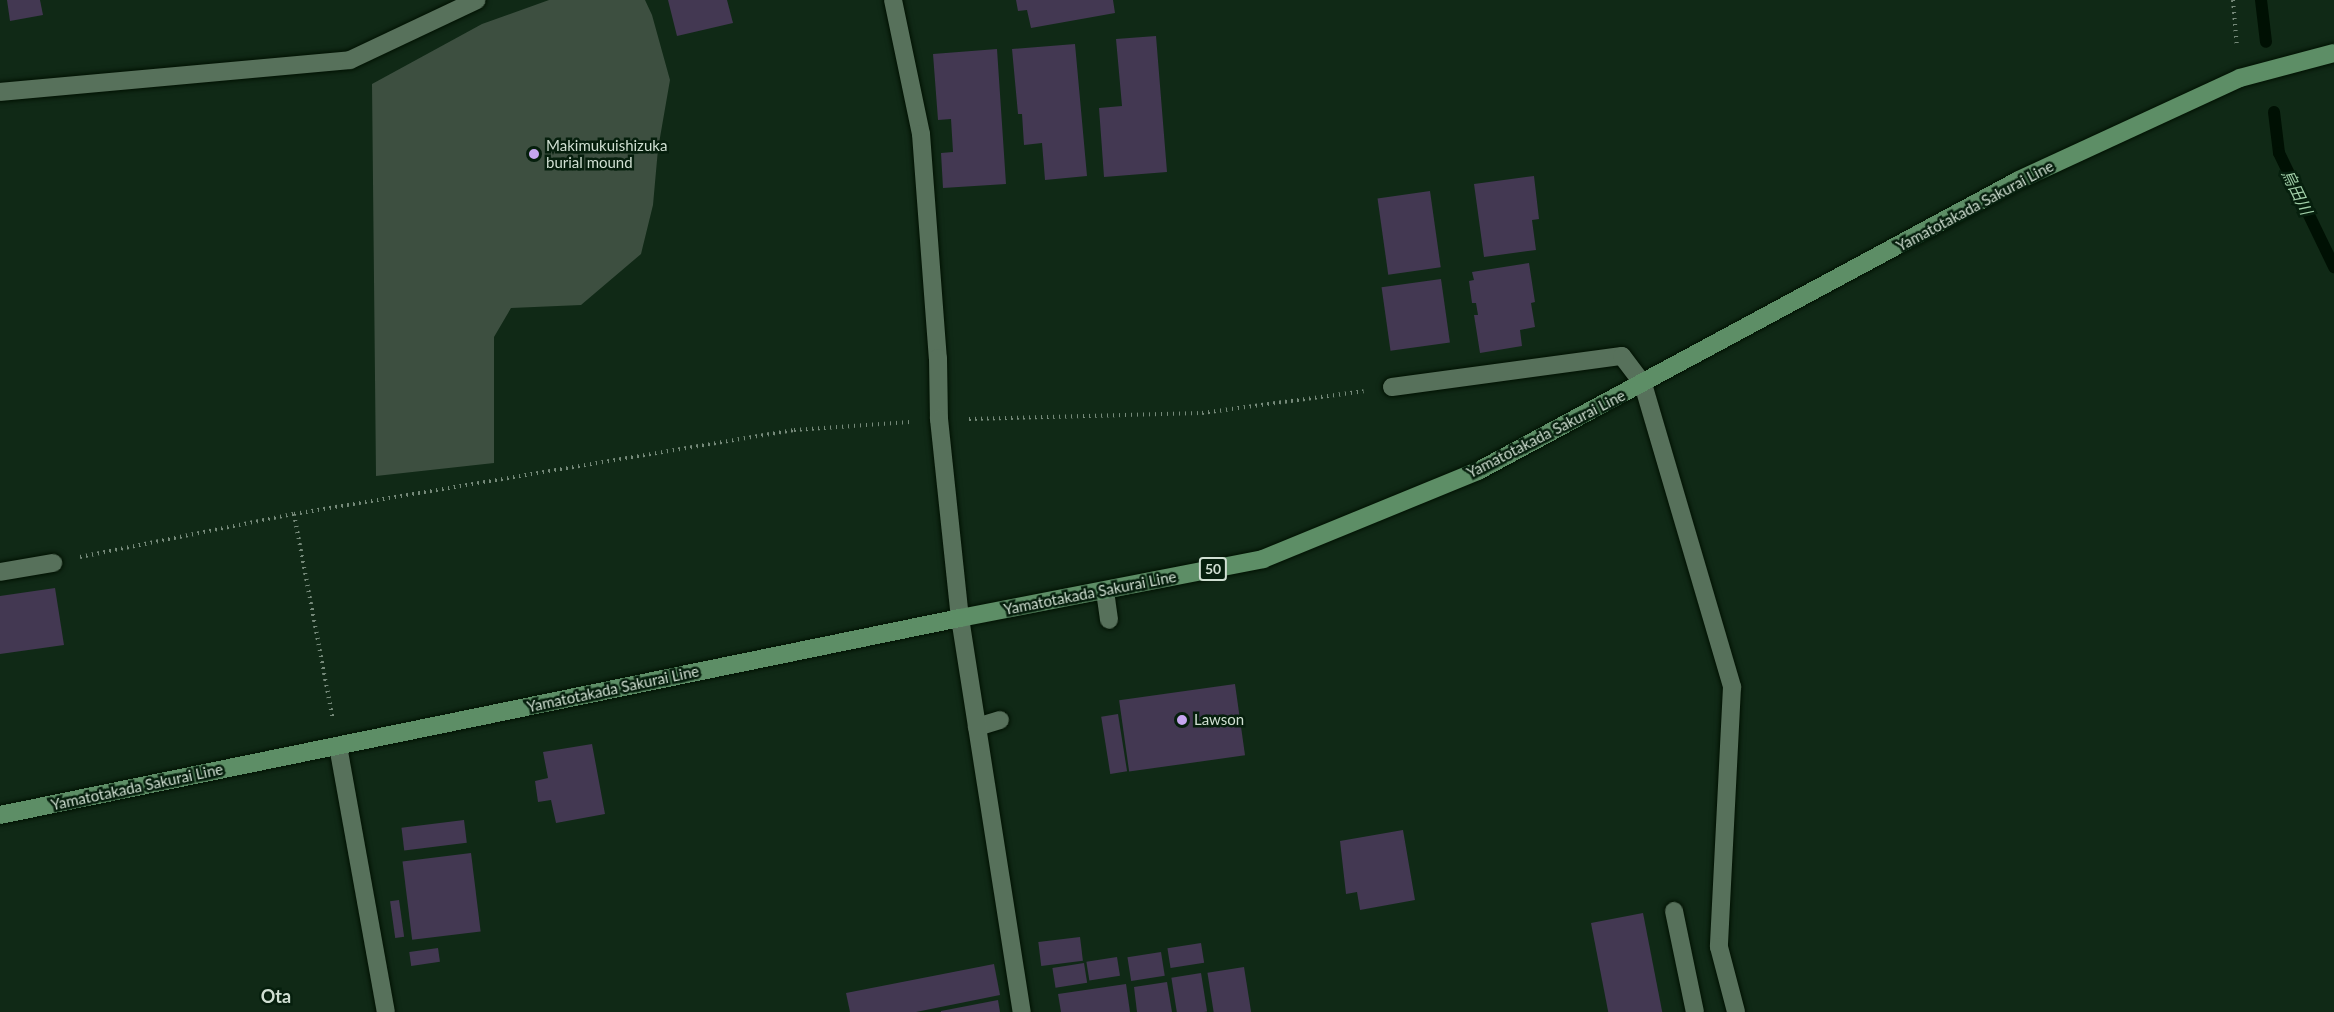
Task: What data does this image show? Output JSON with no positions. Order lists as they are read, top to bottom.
{
  "streets": {
    "main road": ["Yamatotakada Sakurai Line", "50"]
  },
  "districts": ["Ota"],
  "water": ["烏田川"],
  "places": ["Makimukuishizuka burial mound", "Lawson"]
}
